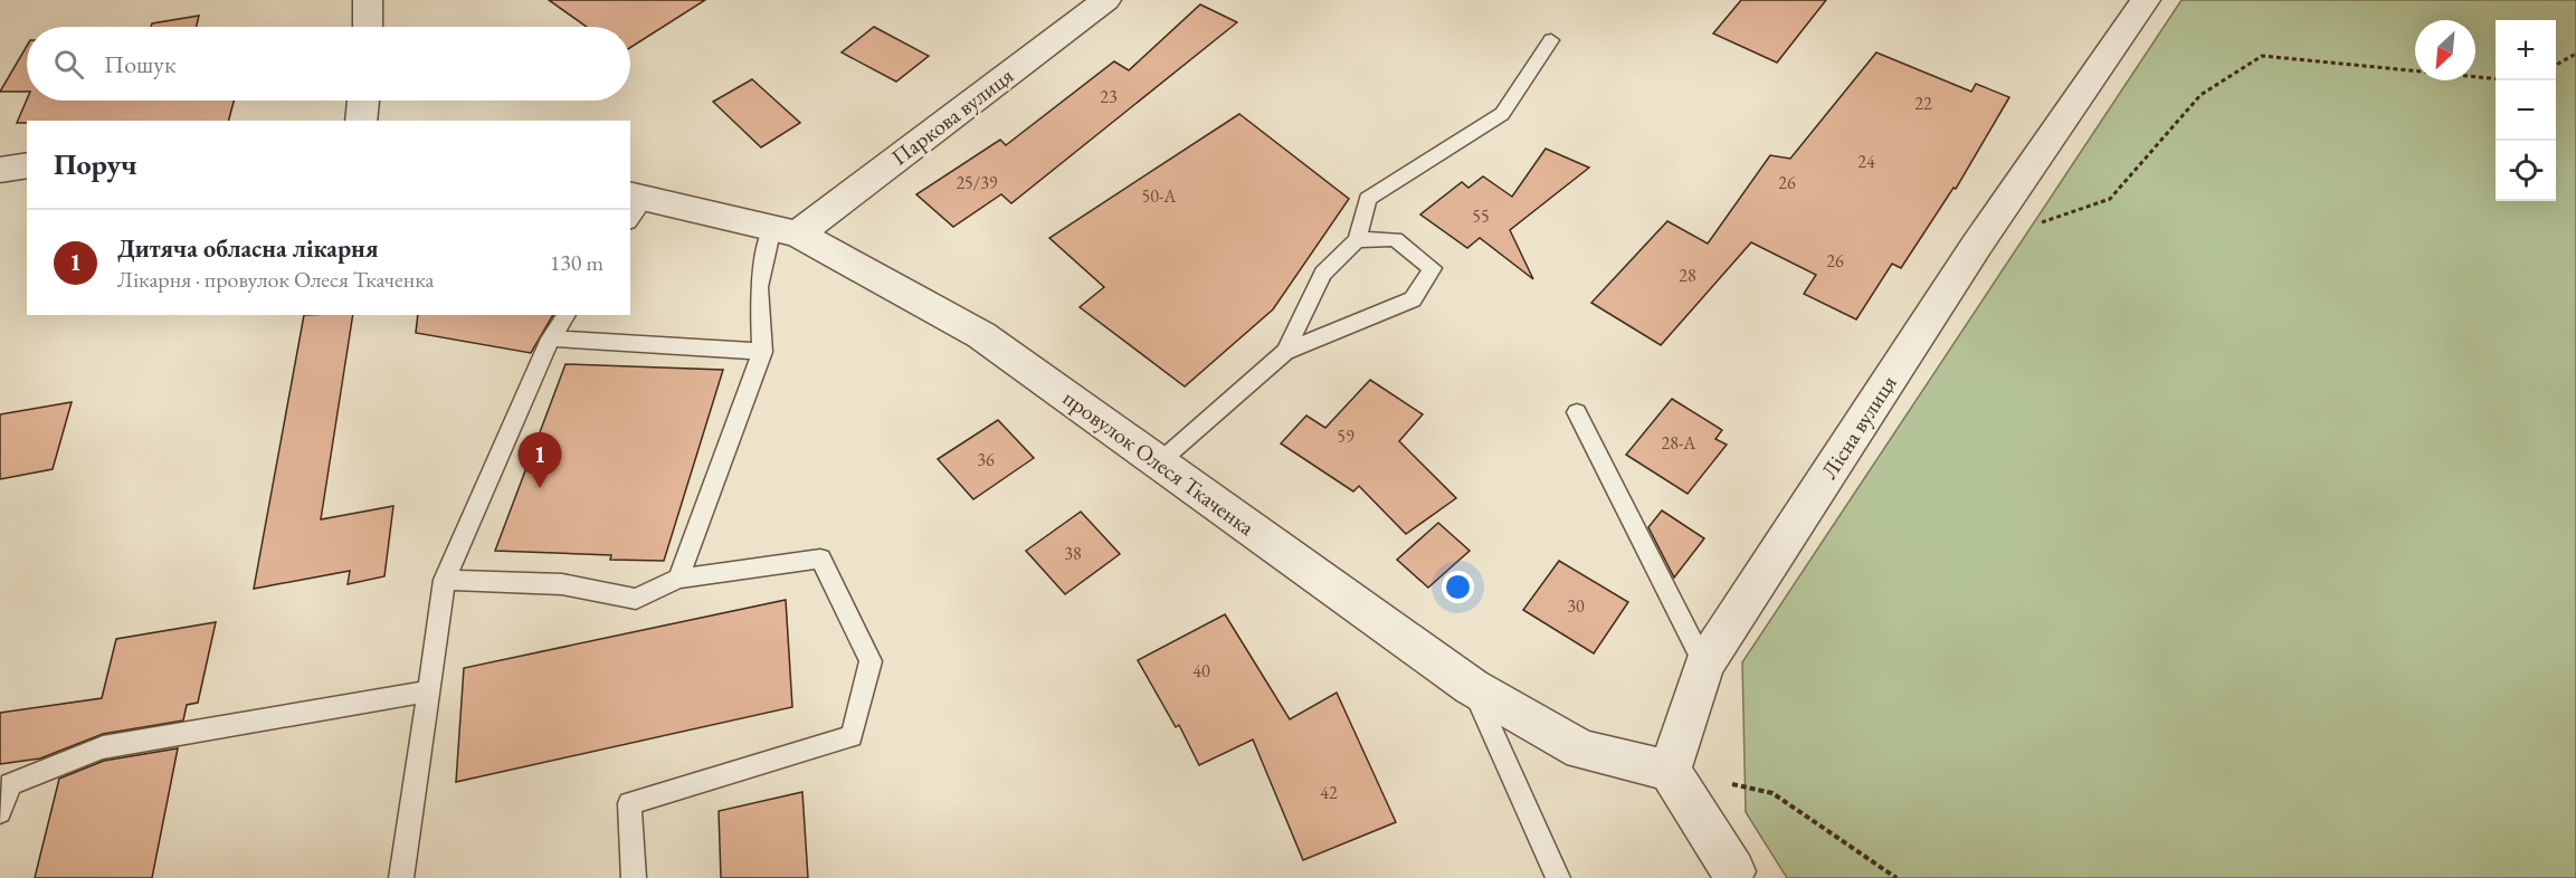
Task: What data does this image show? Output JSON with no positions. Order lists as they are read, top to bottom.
{
  "streets": {
    "street": ["Паркова вулиця", "Лісна вулиця", "провулок Олеся Ткаченка"]
  },
  "crossings": [
    ["Паркова вулиця", "провулок Олеся Ткаченка"],
    ["Лісна вулиця", "провулок Олеся Ткаченка"]
  ],
  "house_numbers": [
    "23",
    "22",
    "24",
    "25/39",
    "26",
    "50-А",
    "55",
    "26",
    "28",
    "59",
    "28-А",
    "36",
    "38",
    "30",
    "40",
    "42"
  ],
  "north": "bottom left",
  "page": {
    "map_buttons": ["+", "−"],
    "search": "Пошук",
    "heading": "Поруч",
    "list": [
      {
        "mark": "1",
        "name": "Дитяча обласна лікарня",
        "note": "Лікарня · провулок Олеся Ткаченка",
        "value": "130 m"
      }
    ],
    "pins": "1"
  }
}
